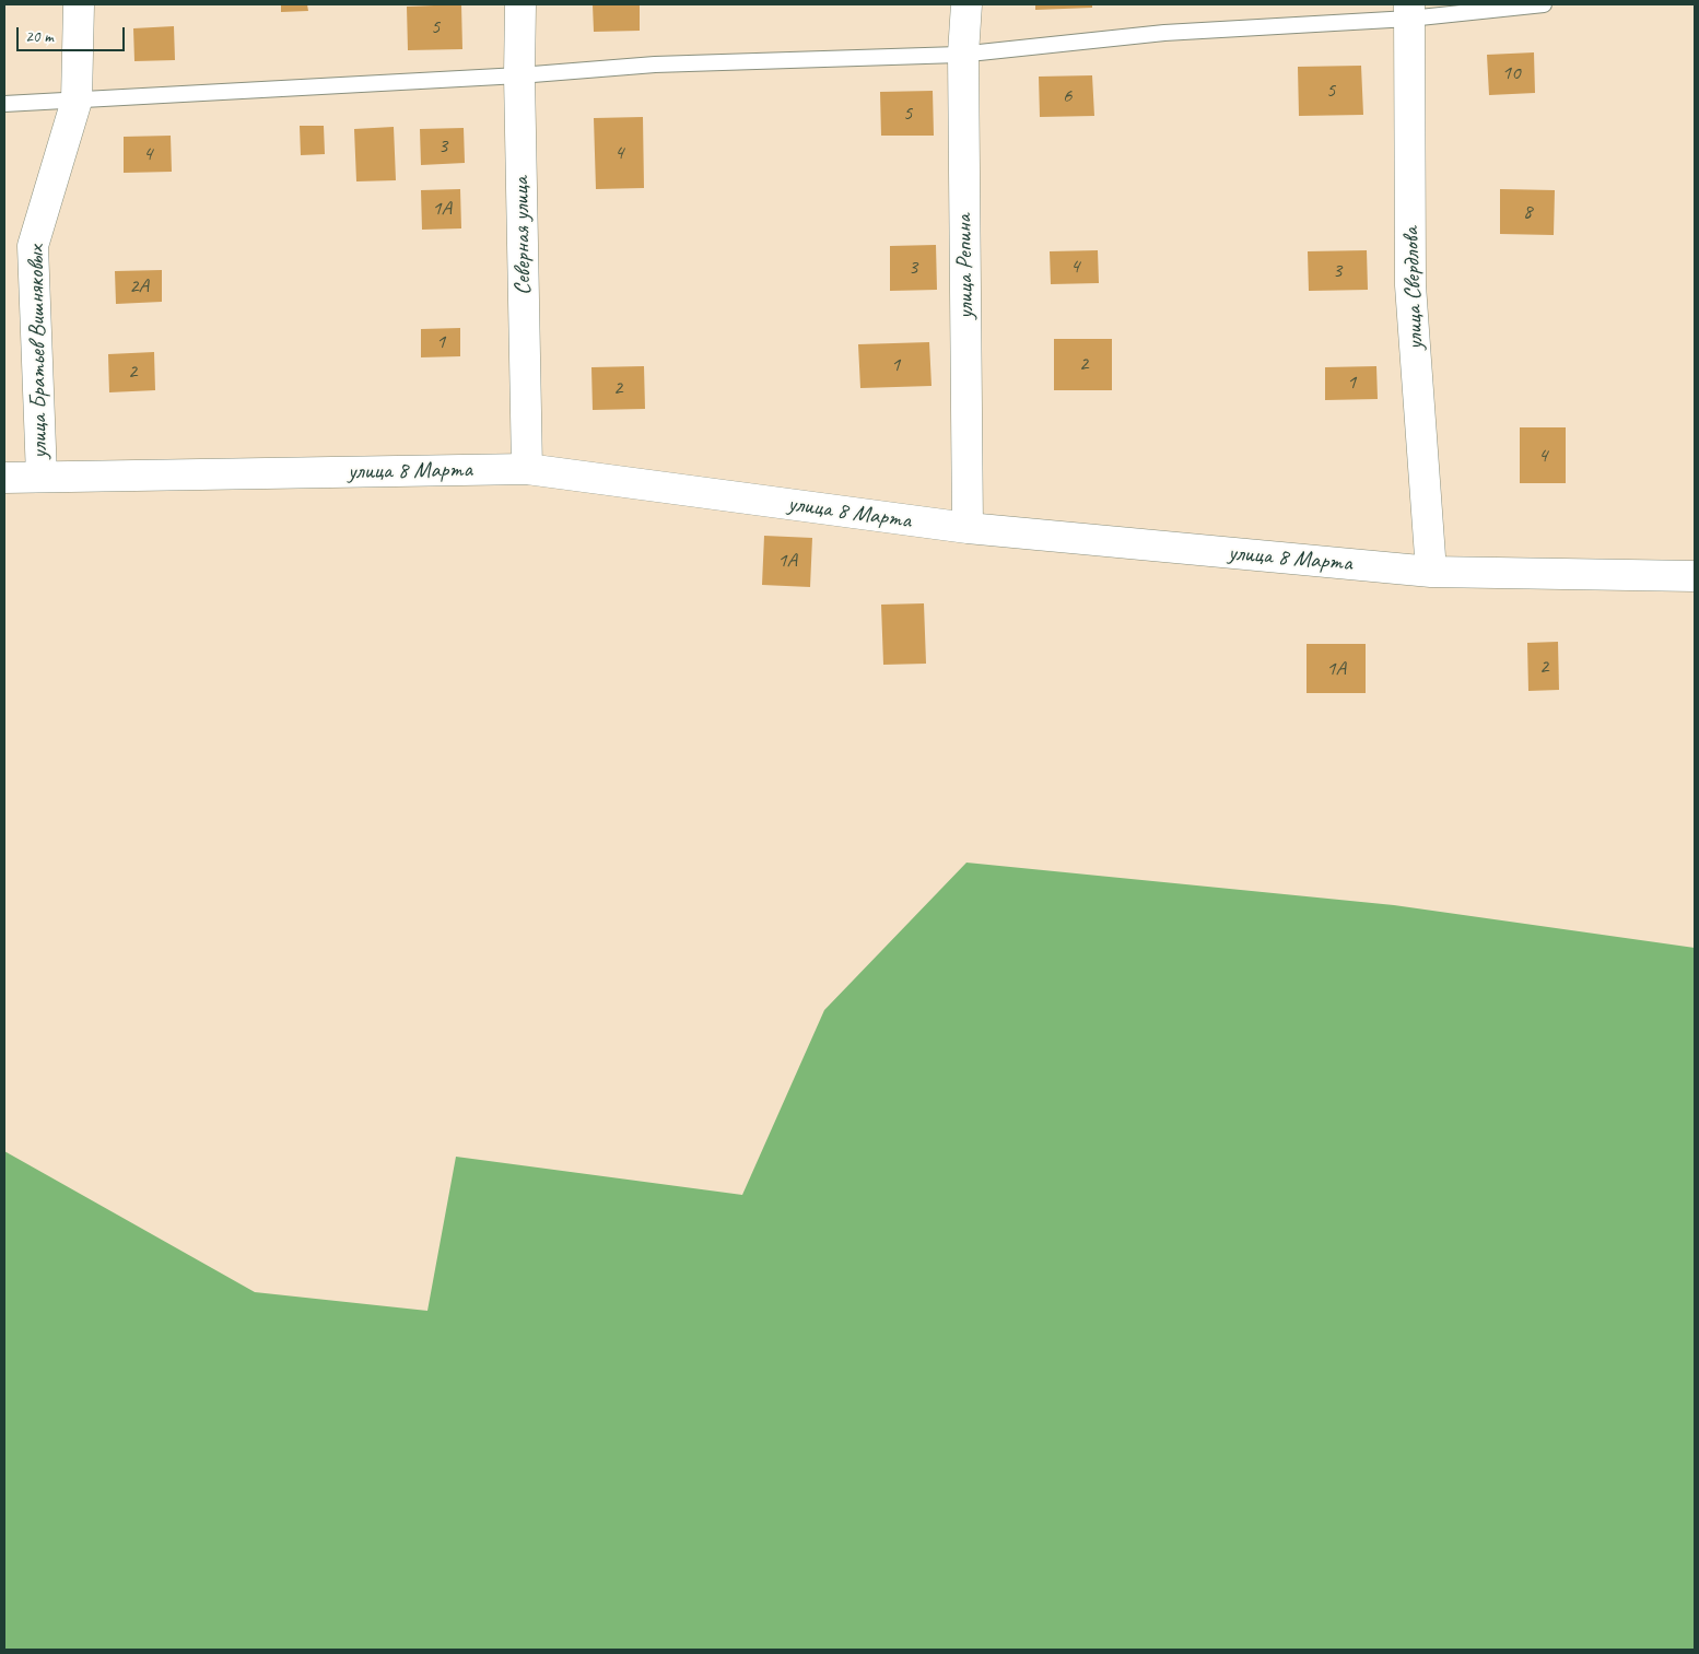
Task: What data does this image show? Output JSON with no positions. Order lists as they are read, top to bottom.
{
  "streets": {
    "street": [
      "Северная улица",
      "улица Репина",
      "улица Свердлова",
      "улица Братьев Вишняковых",
      "улица 8 Марта"
    ]
  },
  "crossings": [
    ["Северная улица", "улица 8 Марта"],
    ["улица Репина", "улица 8 Марта"],
    ["улица Свердлова", "улица 8 Марта"],
    ["улица Братьев Вишняковых", "улица 8 Марта"]
  ],
  "house_numbers": [
    "5",
    "10",
    "5",
    "6",
    "5",
    "3",
    "4",
    "4",
    "1А",
    "8",
    "4",
    "3",
    "3",
    "2А",
    "1",
    "2",
    "1",
    "2",
    "1",
    "2",
    "4",
    "1А",
    "2",
    "1А"
  ],
  "scale_bar": "20 m"
}
